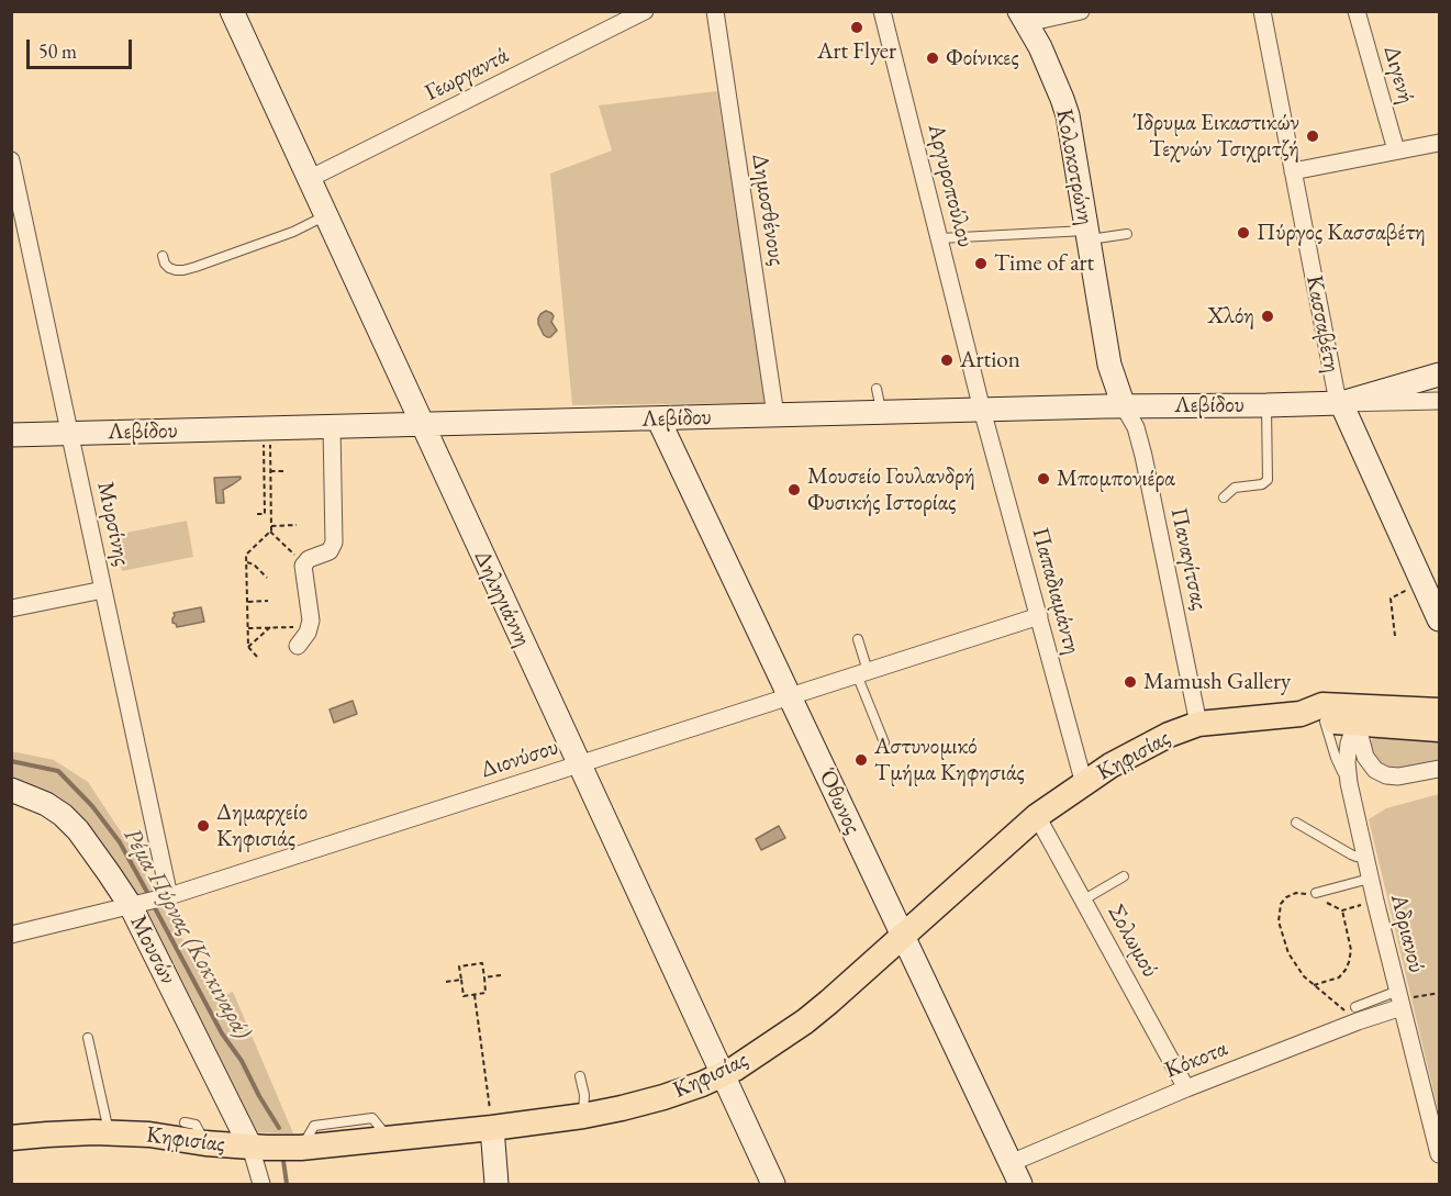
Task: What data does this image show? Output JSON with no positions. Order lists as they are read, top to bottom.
{
  "streets": {
    "main road": ["Κηφισίας"],
    "street": [
      "Γεωργαντά",
      "Διγενή",
      "Κολοκοτρώνη",
      "Αργυροπούλου",
      "Δημοσθένους",
      "Κασσαβέτη",
      "Λεβίδου",
      "Μυρσίνης",
      "Παναγίτσας",
      "Παπαδιαμάντη",
      "Δηληγιάννη",
      "Διονύσου",
      "Όθωνος",
      "Αδριανού",
      "Σολωμού",
      "Μουσών",
      "Κόκοτα"
    ]
  },
  "crossings": [
    ["Γεωργαντά", "Δηληγιάννη"],
    ["Κολοκοτρώνη", "Λεβίδου"],
    ["Κολοκοτρώνη", "Παναγίτσας"],
    ["Αργυροπούλου", "Λεβίδου"],
    ["Αργυροπούλου", "Παπαδιαμάντη"],
    ["Δημοσθένους", "Λεβίδου"],
    ["Κασσαβέτη", "Λεβίδου"],
    ["Λεβίδου", "Μυρσίνης"],
    ["Λεβίδου", "Παναγίτσας"],
    ["Λεβίδου", "Παπαδιαμάντη"],
    ["Λεβίδου", "Δηληγιάννη"],
    ["Λεβίδου", "Όθωνος"],
    ["Μυρσίνης", "Διονύσου"],
    ["Παναγίτσας", "Κηφισίας"],
    ["Παπαδιαμάντη", "Κηφισίας"],
    ["Παπαδιαμάντη", "Διονύσου"],
    ["Δηληγιάννη", "Κηφισίας"],
    ["Δηληγιάννη", "Διονύσου"],
    ["Κηφισίας", "Όθωνος"],
    ["Κηφισίας", "Αδριανού"],
    ["Κηφισίας", "Σολωμού"],
    ["Κηφισίας", "Μουσών"],
    ["Διονύσου", "Όθωνος"],
    ["Διονύσου", "Μουσών"],
    ["Όθωνος", "Κόκοτα"],
    ["Αδριανού", "Κόκοτα"],
    ["Σολωμού", "Κόκοτα"]
  ],
  "water": ["Ρέμα Πύρνας (Κοκκιναρά)"],
  "places": [
    "Art Flyer",
    "Φοίνικες",
    "Ίδρυμα Εικαστικών Τεχνών Τσιχριτζή",
    "Πύργος Κασσαβέτη",
    "Time of art",
    "Χλόη",
    "Artion",
    "Μπομπονιέρα",
    "Μουσείο Γουλανδρή Φυσικής Ιστορίας",
    "Mamush Gallery",
    "Αστυνομικό Τμήμα Κηφησιάς",
    "Δημαρχείο Κηφισιάς"
  ],
  "scale_bar": "50 m"
}
